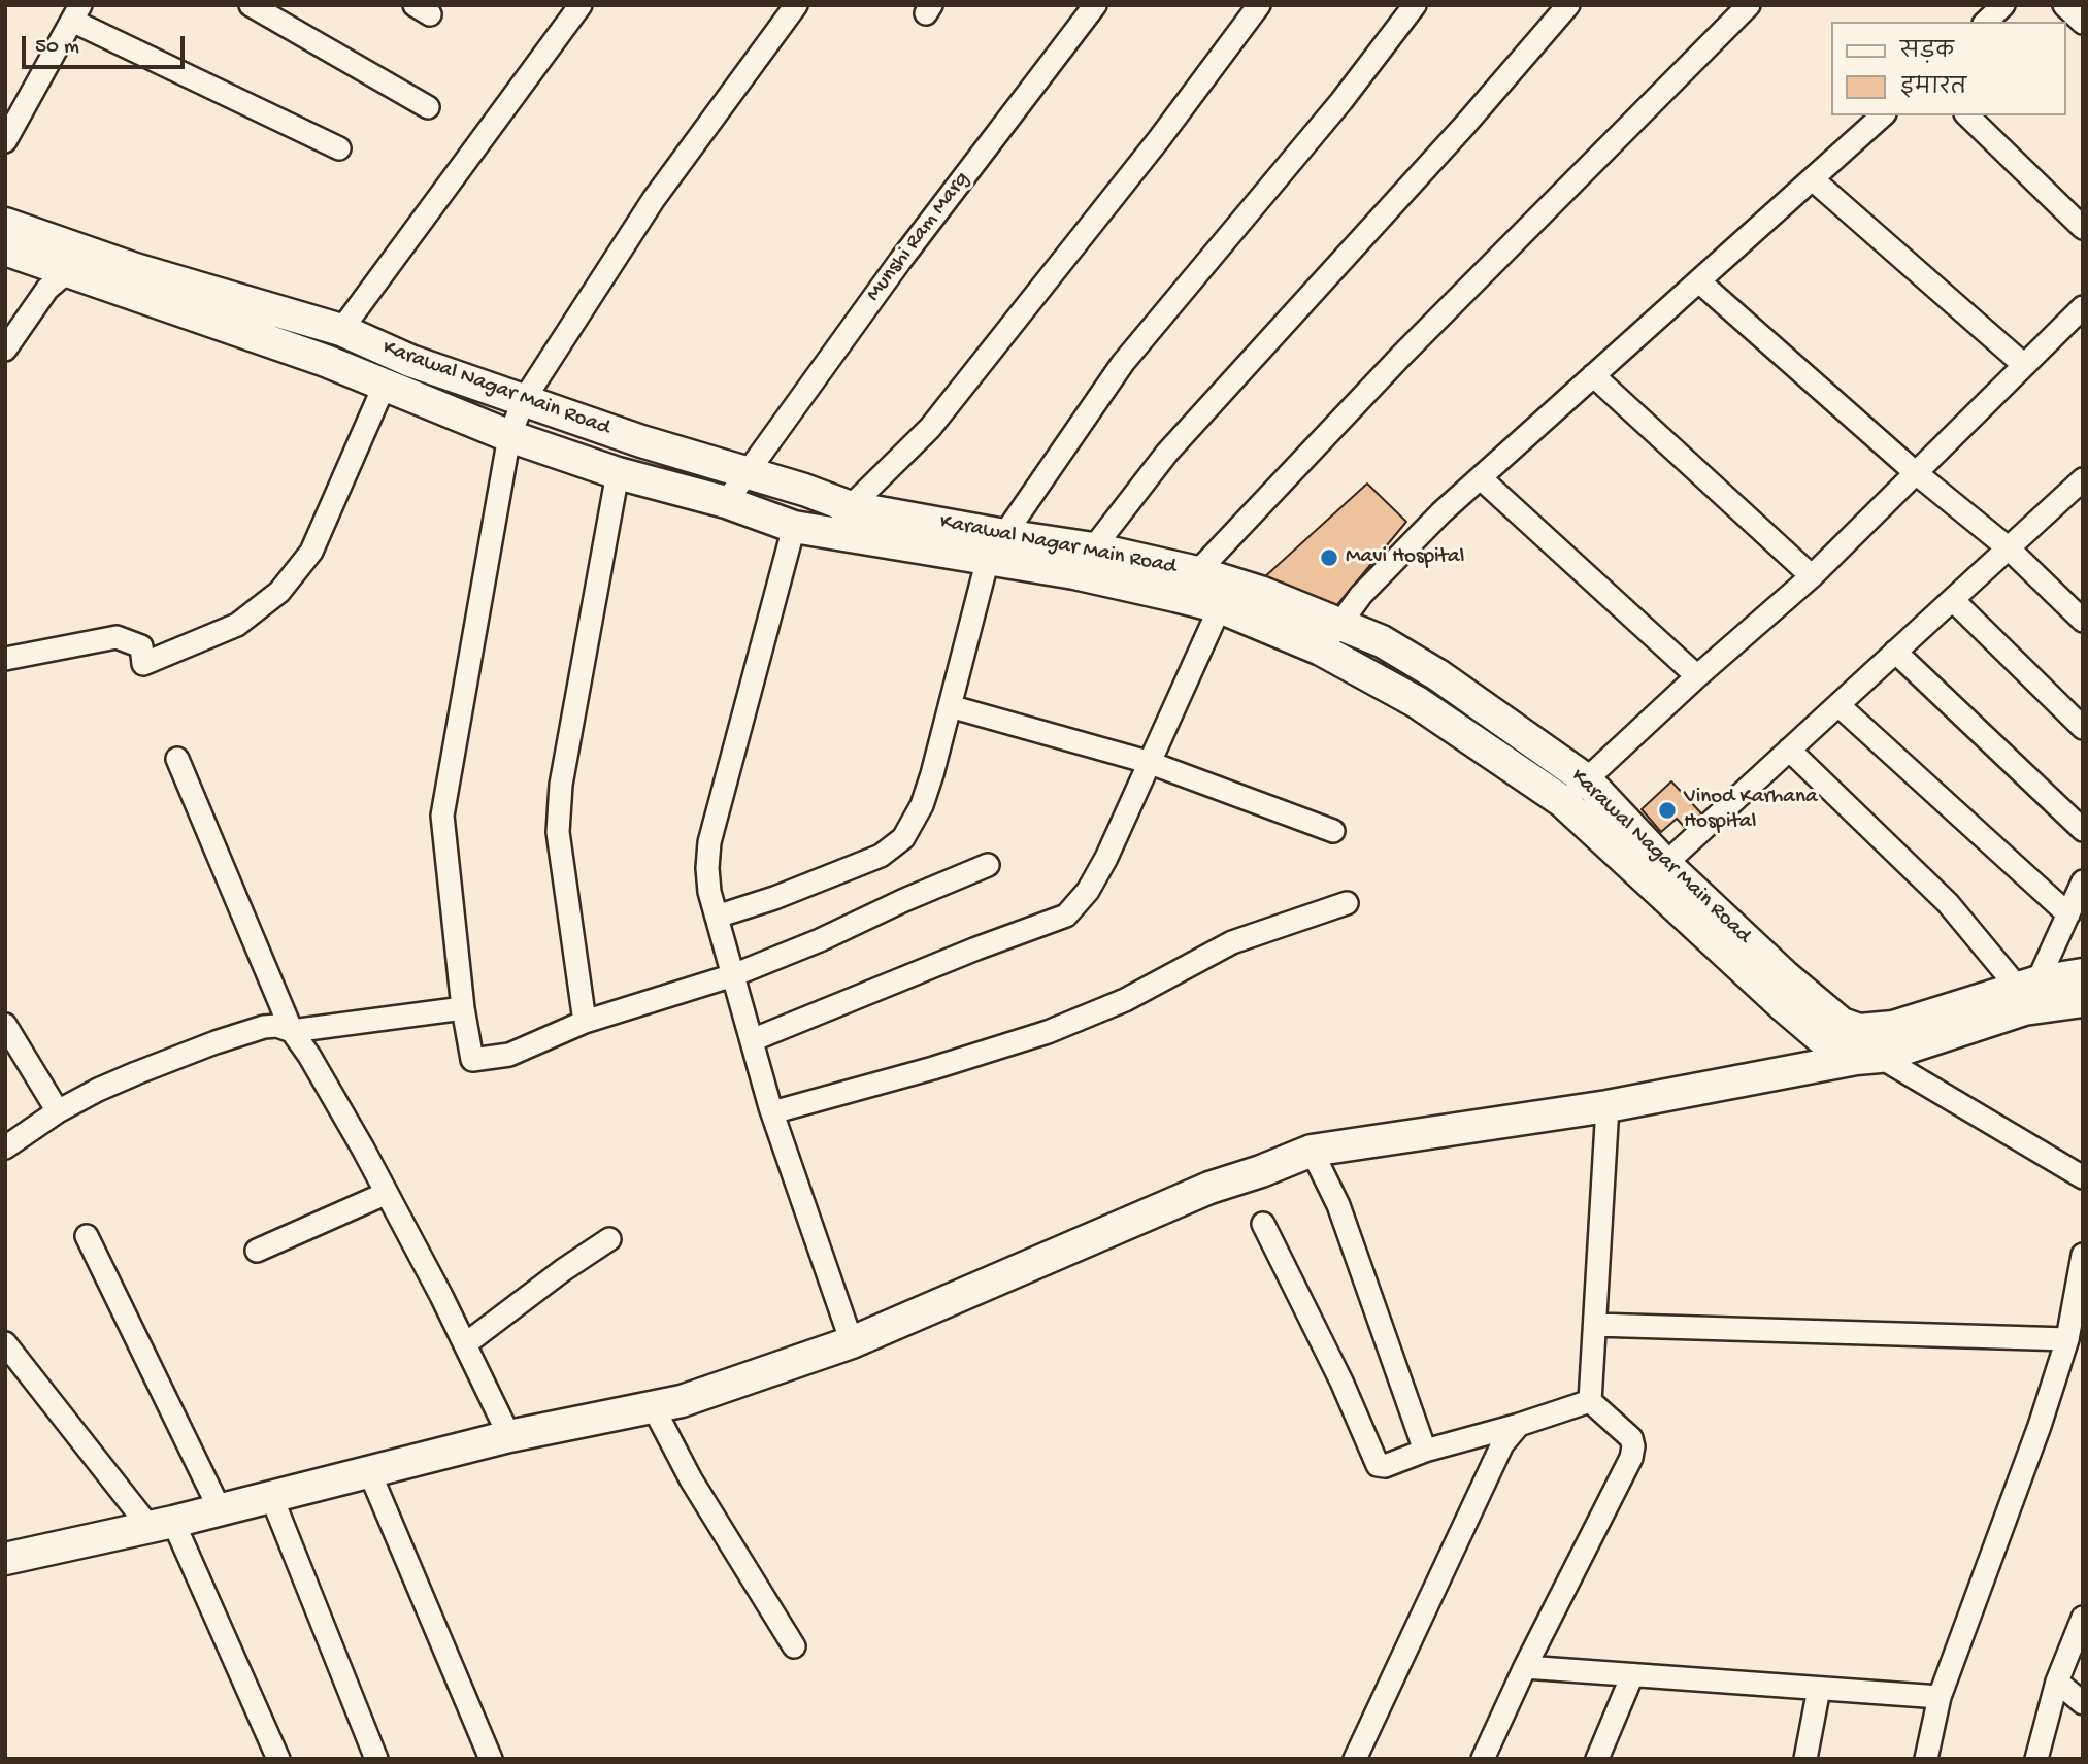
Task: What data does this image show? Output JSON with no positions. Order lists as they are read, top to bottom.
{
  "streets": {
    "street": ["Munshi Ram Marg", "Karawal Nagar Main Road"]
  },
  "crossings": [
    ["Munshi Ram Marg", "Karawal Nagar Main Road"]
  ],
  "places": ["Mavi Hospital", "Vinod Karhana Hospital"],
  "legend": ["सड़क", "इमारत"],
  "scale_bar": "50 m"
}
